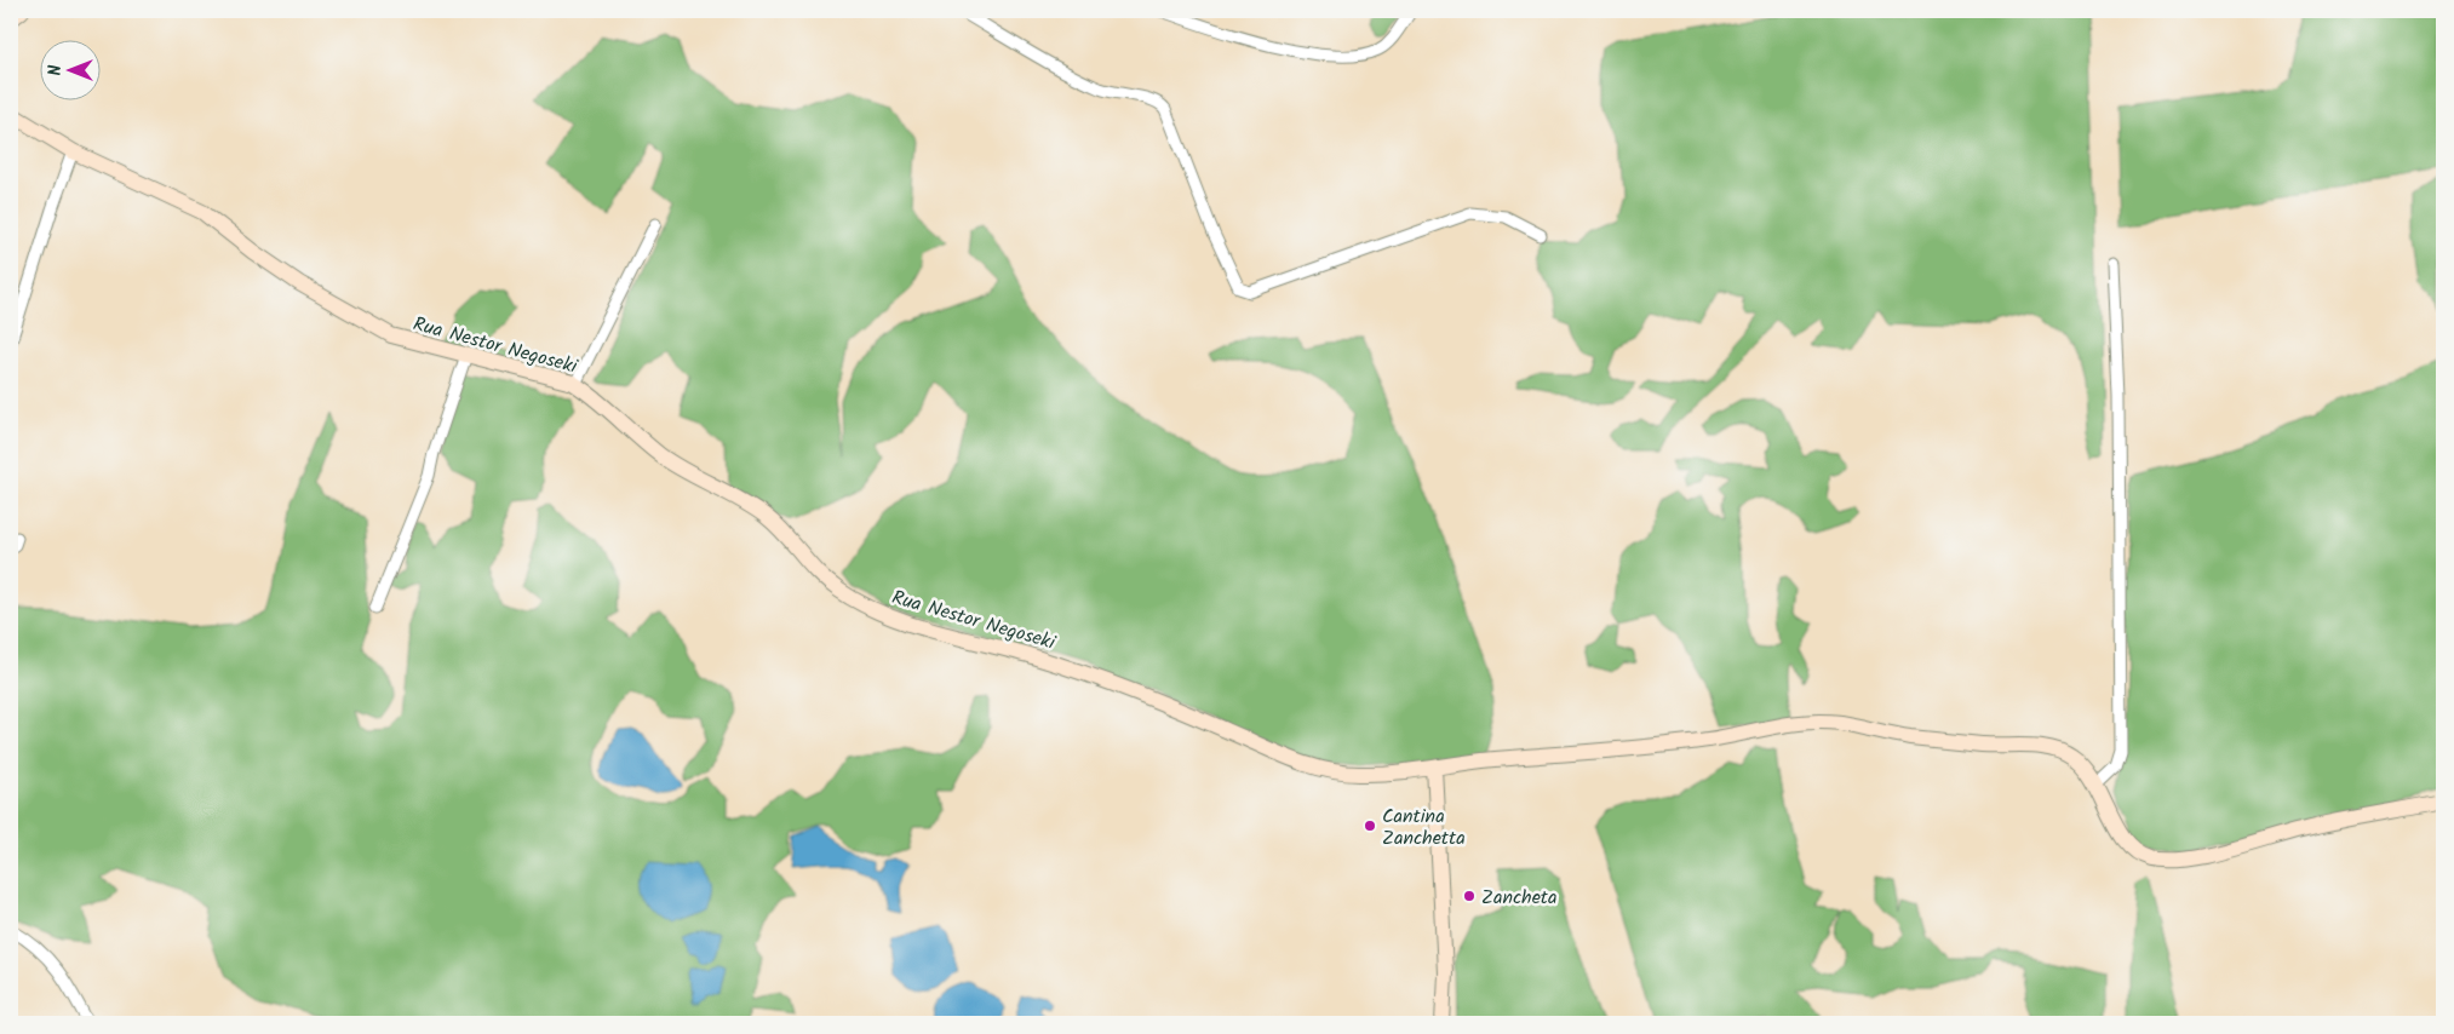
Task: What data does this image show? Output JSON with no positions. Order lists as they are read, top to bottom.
{
  "streets": {
    "street": ["Rua Nestor Negoseki"]
  },
  "places": ["Cantina Zanchetta", "Zancheta"],
  "north": "left"
}
